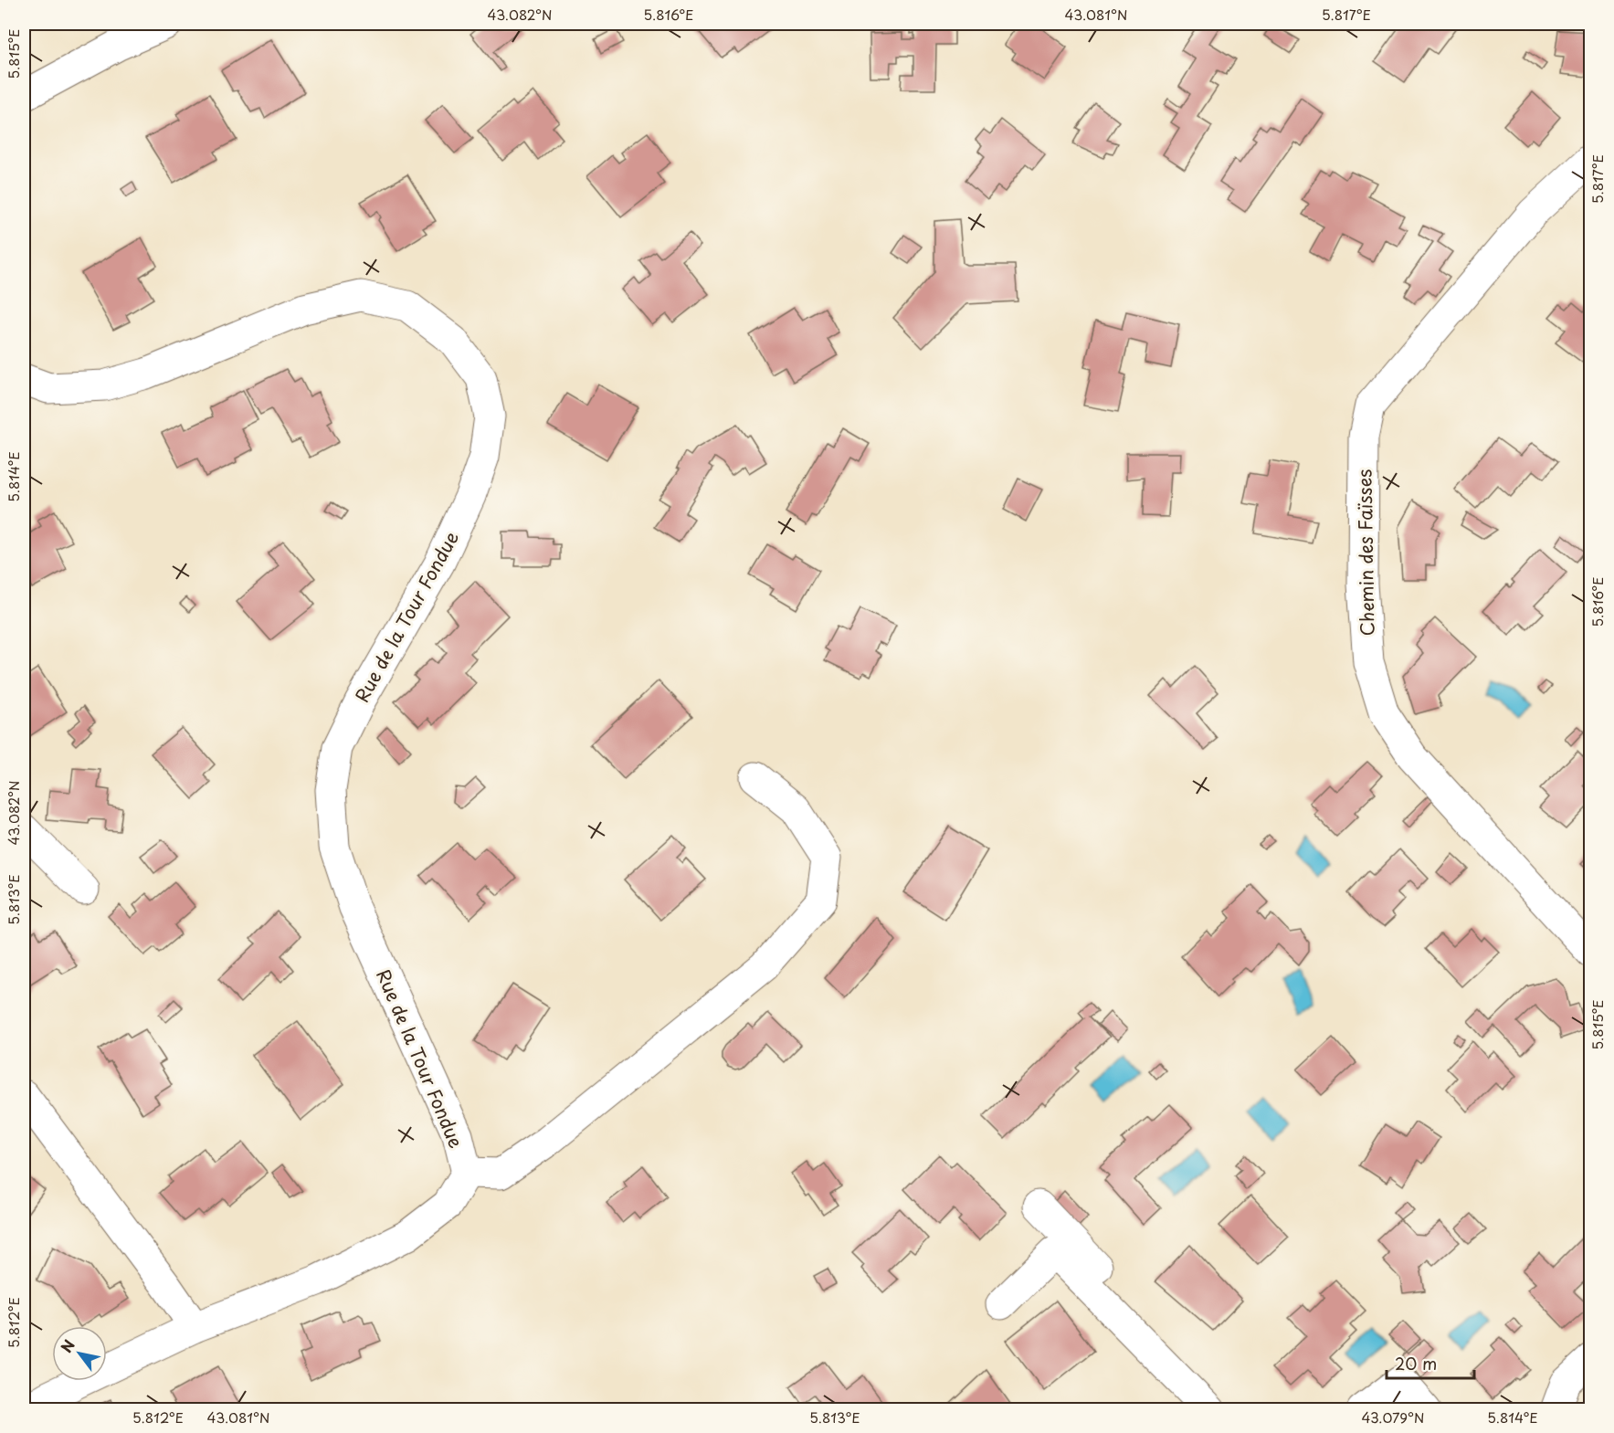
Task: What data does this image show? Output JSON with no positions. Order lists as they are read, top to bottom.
{
  "streets": {
    "street": ["Chemin des Faïsses", "Rue de la Tour Fondue"]
  },
  "scale_bar": "20 m",
  "north": "top left",
  "coordinates": [
    "43.082°N",
    "5.816°E",
    "43.081°N",
    "5.817°E",
    "5.815°E",
    "5.814°E",
    "5.813°E",
    "5.812°E",
    "43.079°N"
  ]
}
